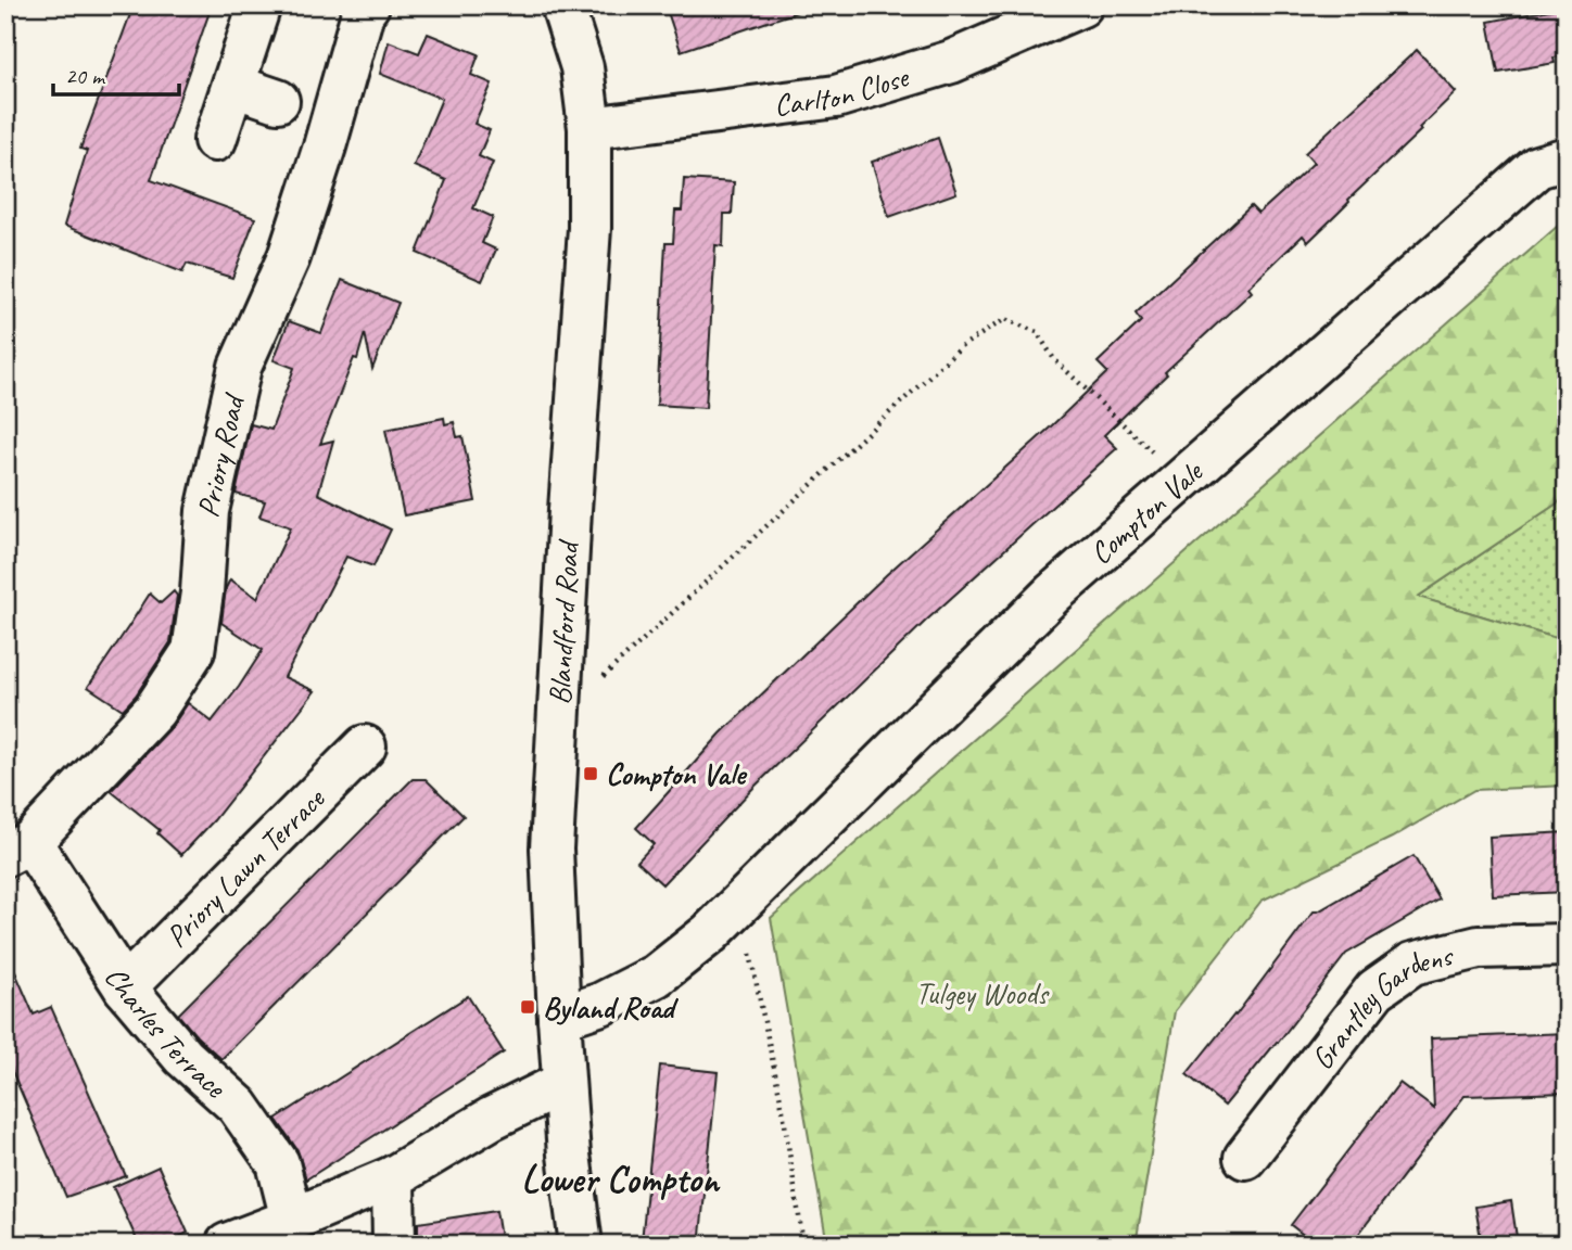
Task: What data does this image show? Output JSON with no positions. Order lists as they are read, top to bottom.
{
  "streets": {
    "street": [
      "Carlton Close",
      "Priory Road",
      "Compton Vale",
      "Blandford Road",
      "Priory Lawn Terrace",
      "Grantley Gardens",
      "Charles Terrace"
    ]
  },
  "crossings": [
    ["Carlton Close", "Blandford Road"],
    ["Priory Road", "Charles Terrace"],
    ["Compton Vale", "Blandford Road"],
    ["Priory Lawn Terrace", "Charles Terrace"]
  ],
  "districts": ["Lower Compton"],
  "parks": ["Tulgey Woods"],
  "places": {
    "transit": ["Compton Vale", "Byland Road"]
  },
  "scale_bar": "20 m"
}
